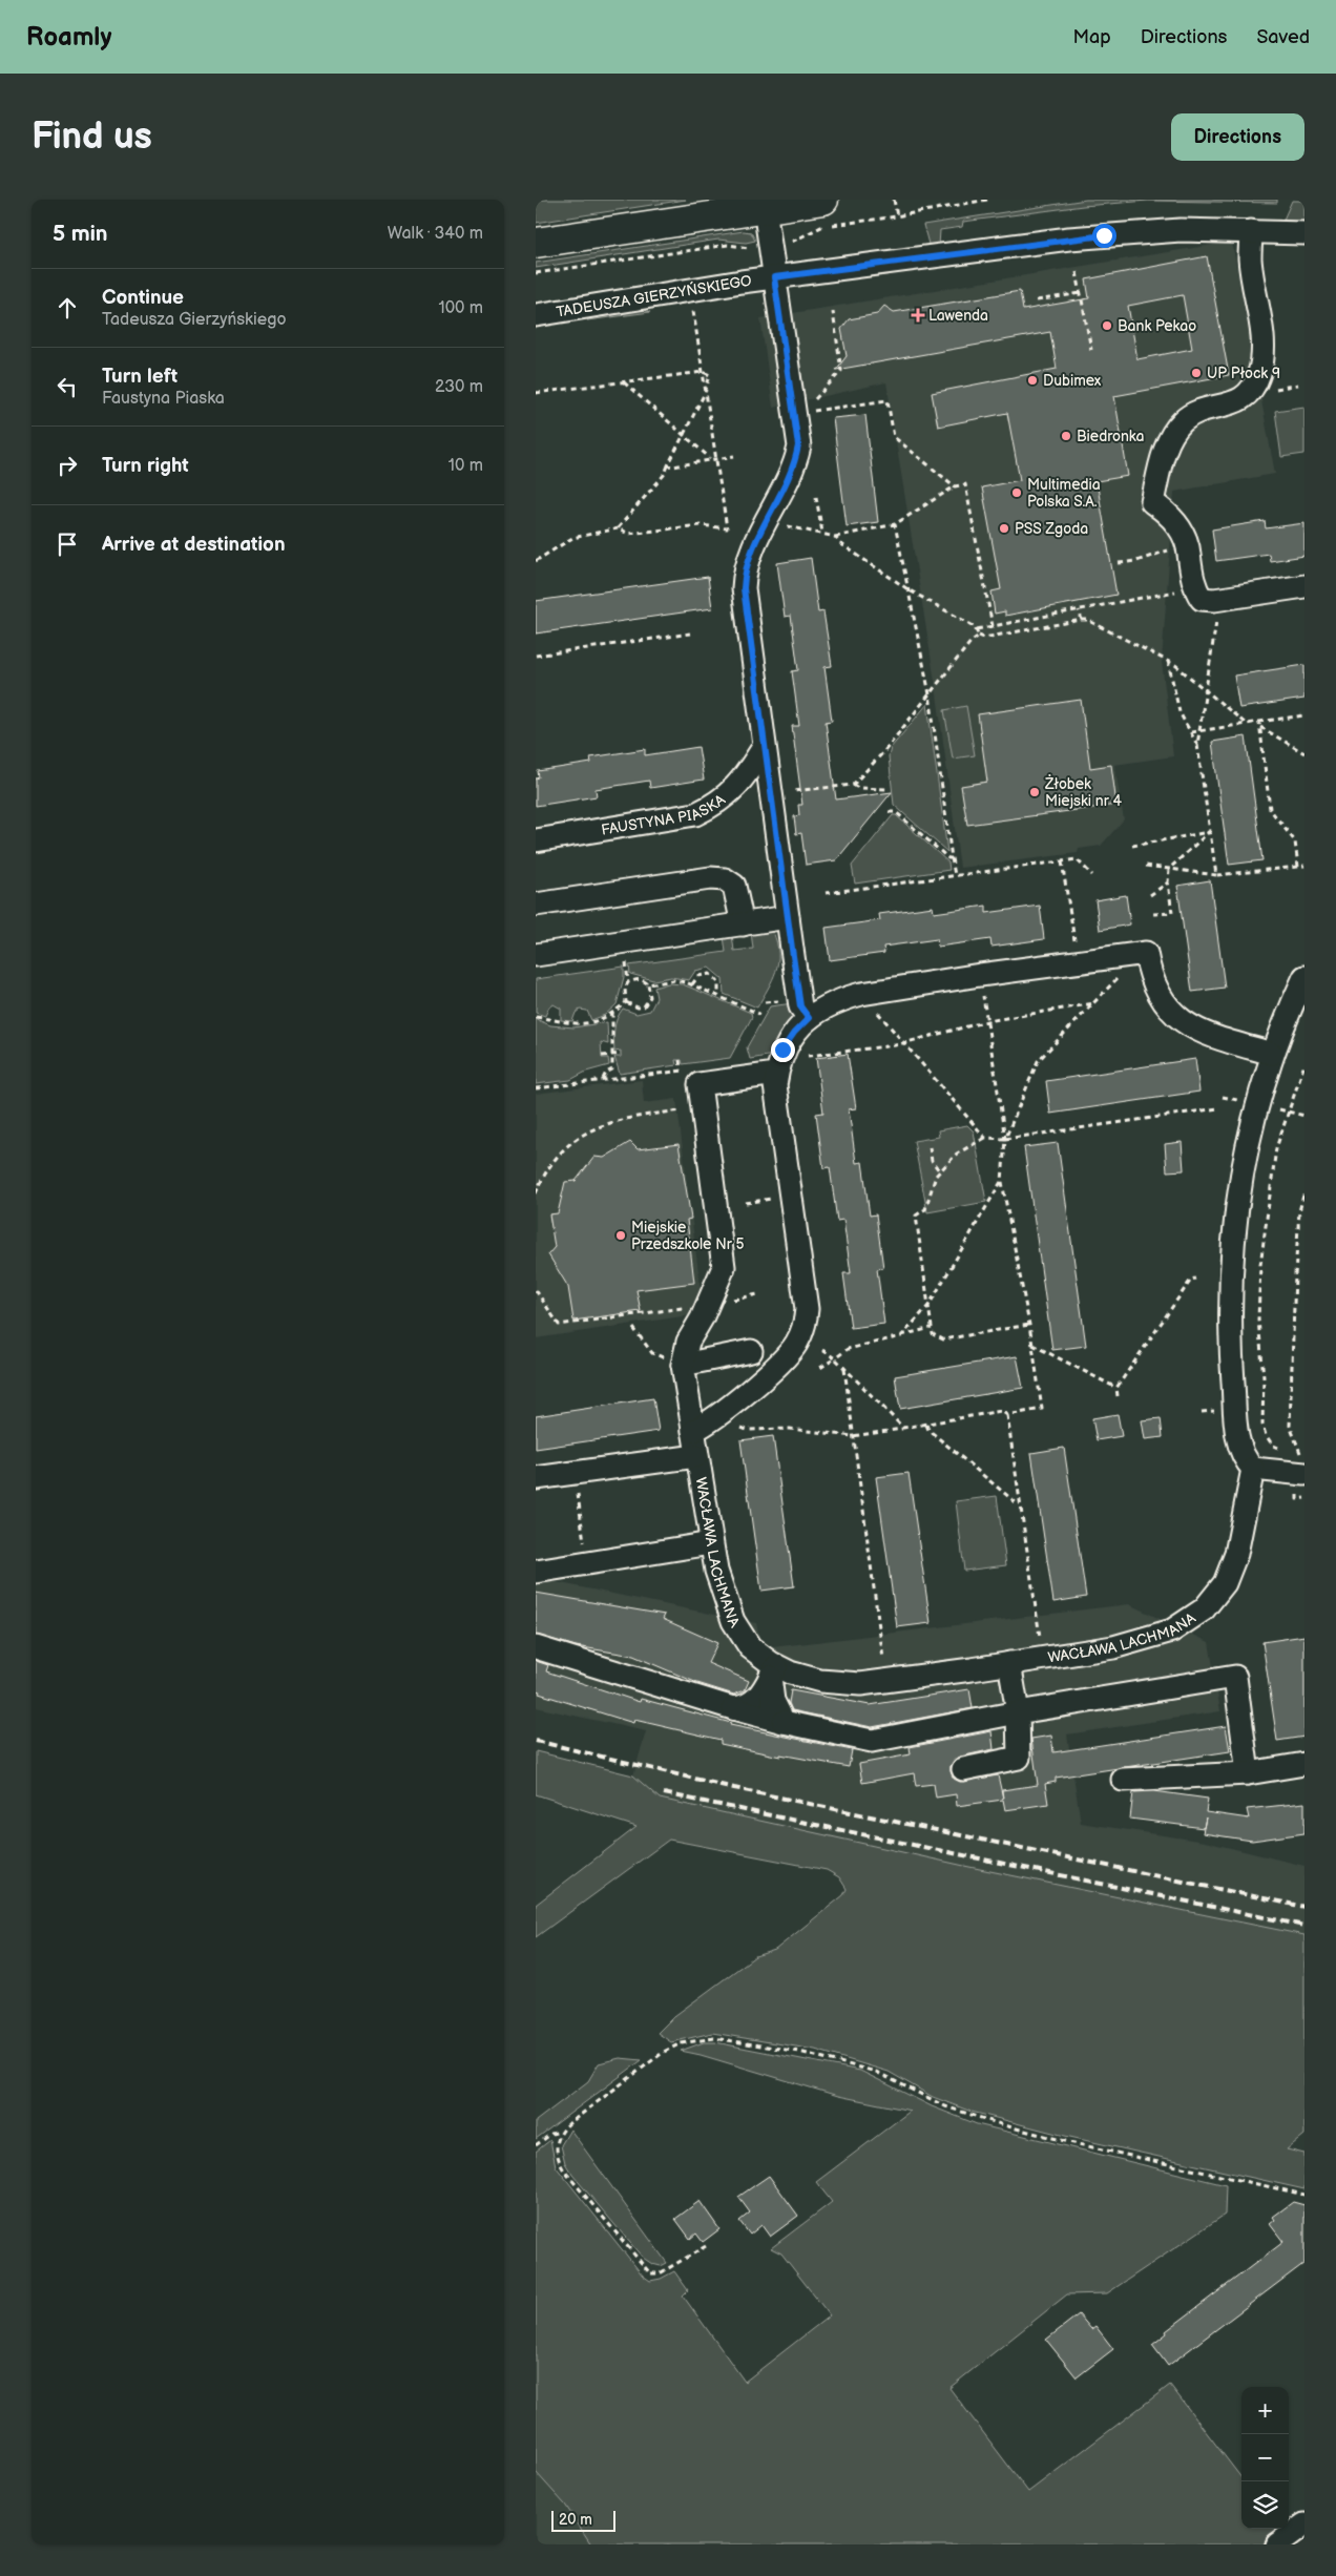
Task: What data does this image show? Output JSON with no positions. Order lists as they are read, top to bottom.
{
  "streets": {
    "street": ["TADEUSZA GIERZYŃSKIEGO", "FAUSTYNA PIASKA", "WACŁAWA LACHMANA"]
  },
  "places": {
    "health": ["Lawenda"],
    "other": [
      "Bank Pekao",
      "UP Płock 9",
      "Dubimex",
      "Biedronka",
      "Multimedia Polska S.A.",
      "PSS Zgoda",
      "Żłobek Miejski nr 4",
      "Miejskie Przedszkole Nr 5"
    ]
  },
  "scale_bar": "20 m",
  "page": {
    "header": "Roamly",
    "nav": ["Map", "Directions", "Saved"],
    "buttons": "Directions",
    "title": "Find us",
    "heading": ["5 min", "Walk · 340 m"],
    "list": [
      ["Continue", "Tadeusza Gierzyńskiego", "100 m"],
      ["Turn left", "Faustyna Piaska", "230 m"],
      ["Turn right", "10 m"],
      "Arrive at destination"
    ],
    "map_buttons": ["+", "−"],
    "scale": "20 m"
  }
}
